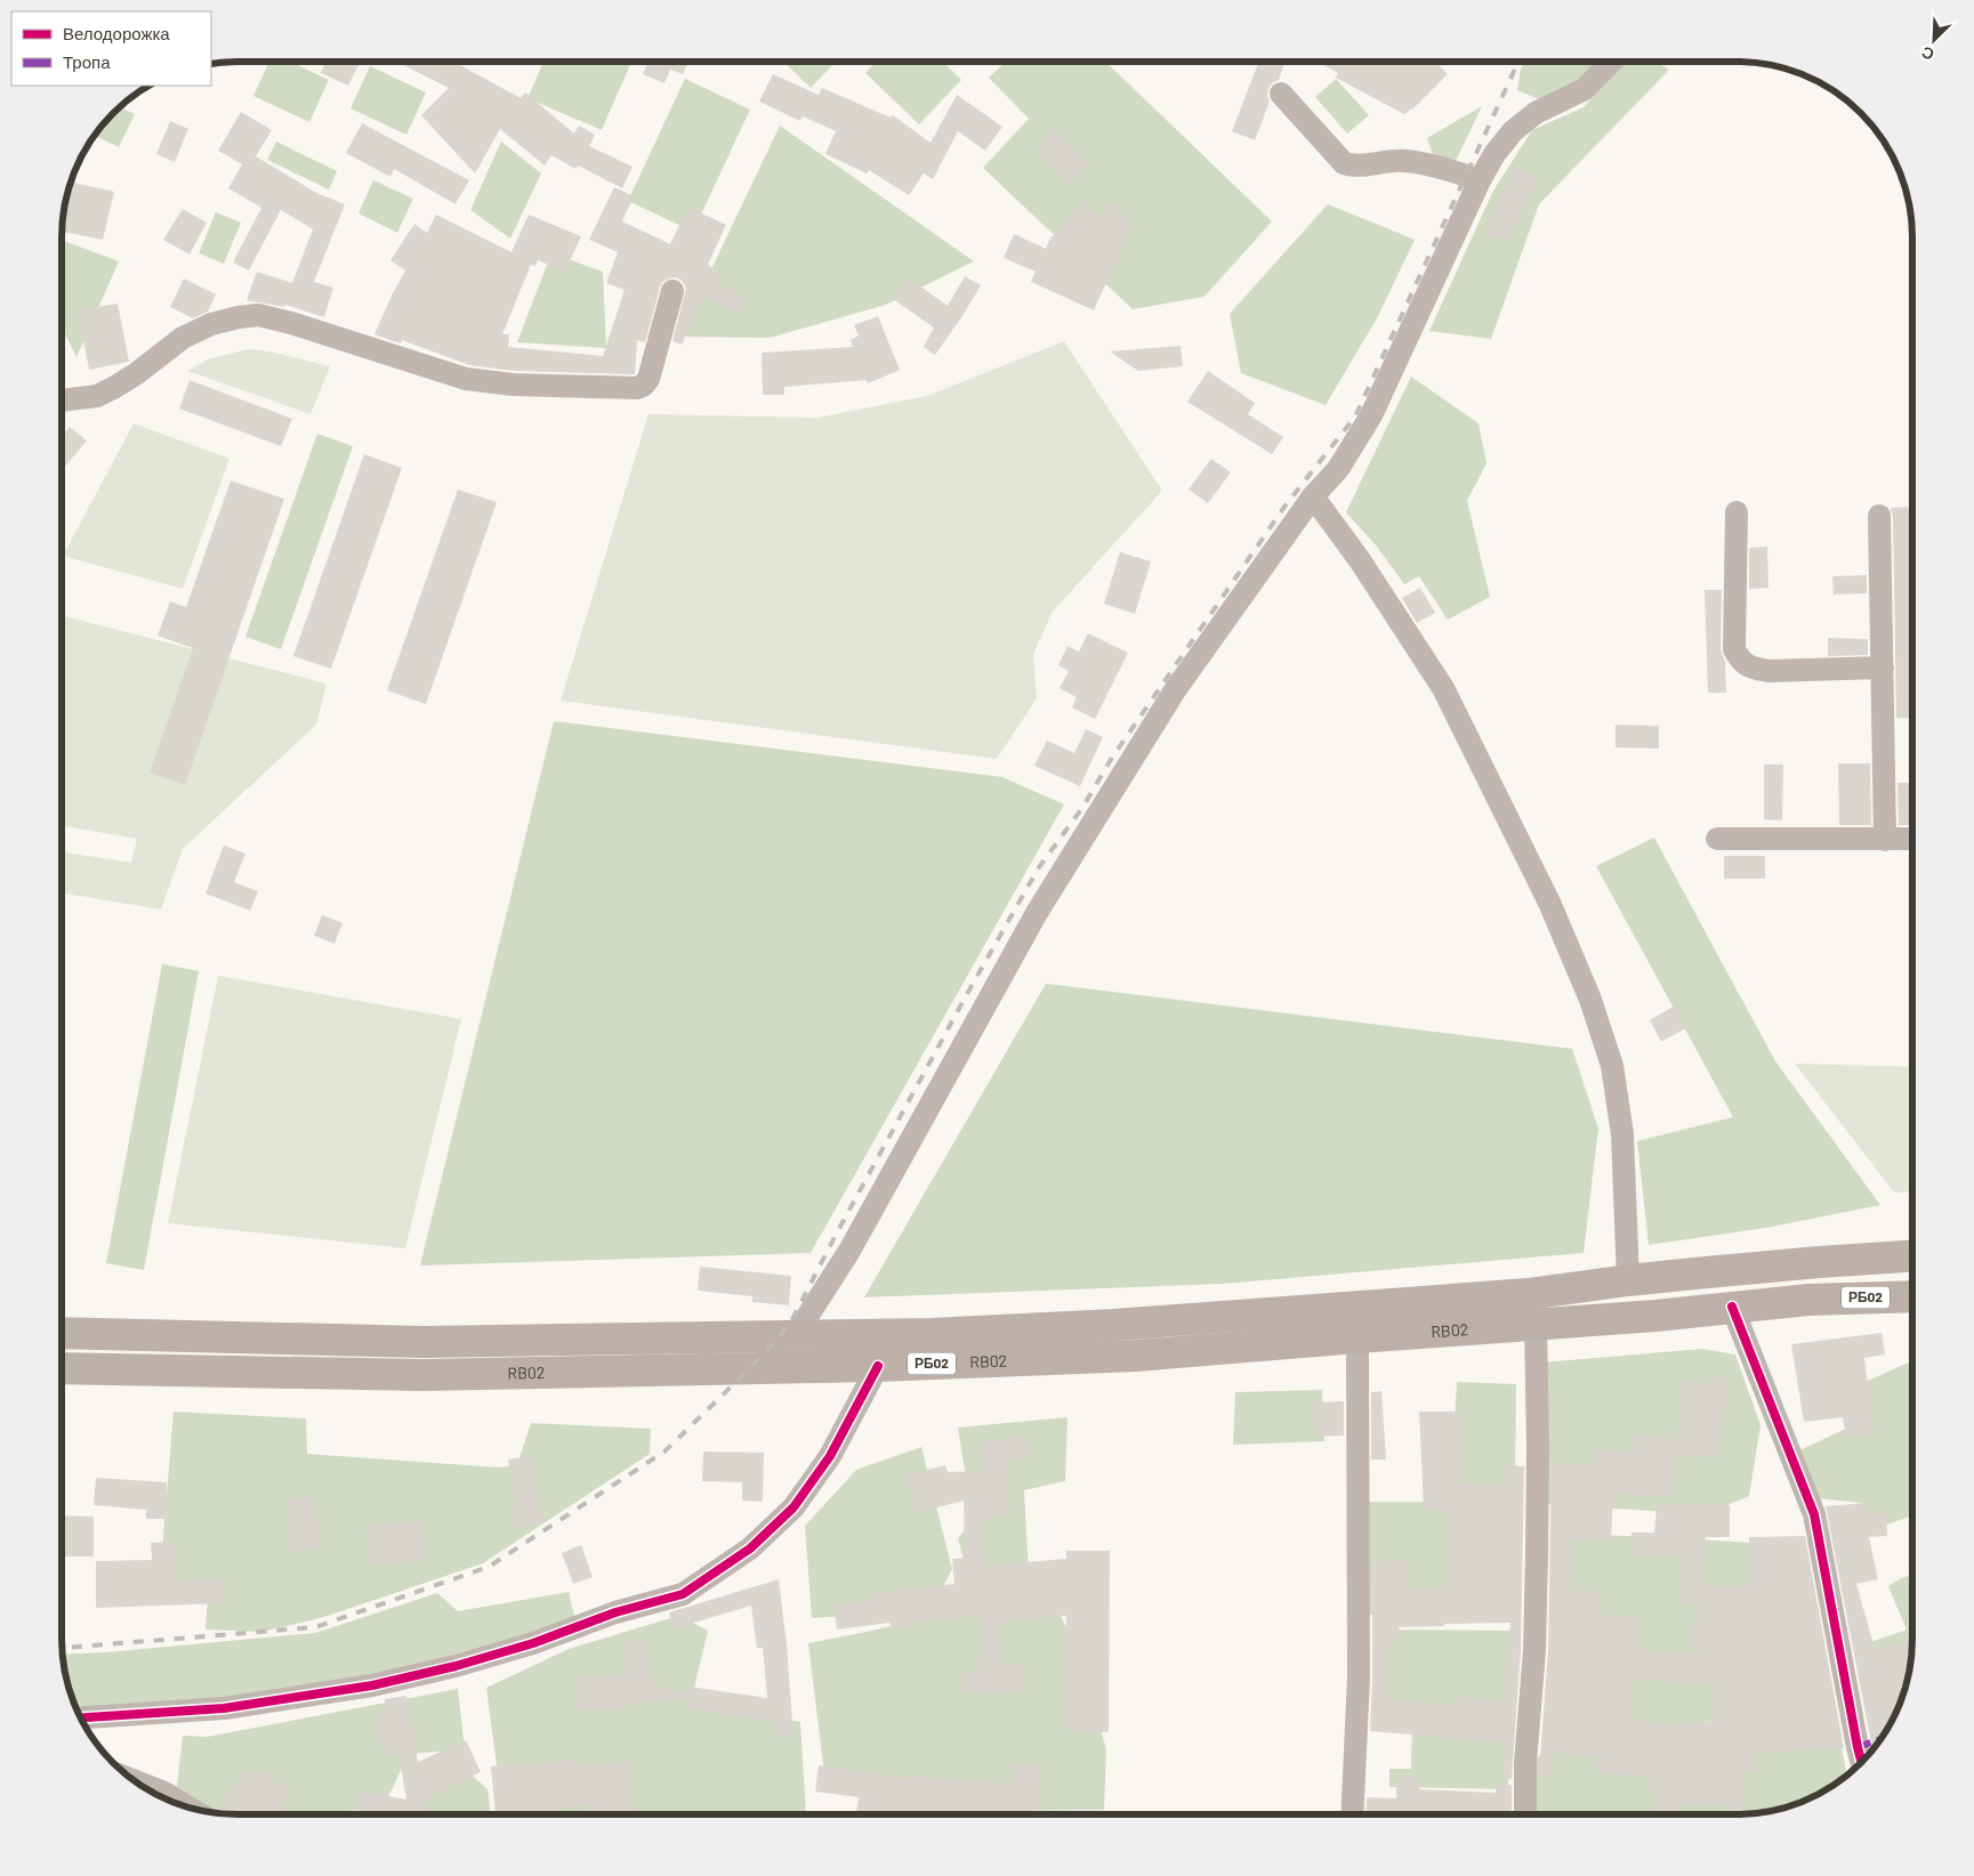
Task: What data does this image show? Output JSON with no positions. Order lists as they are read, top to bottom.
{
  "streets": {
    "highway": ["РБ02", "RB02"]
  },
  "legend": ["Велодорожка", "Тропа"],
  "north": "bottom left"
}
